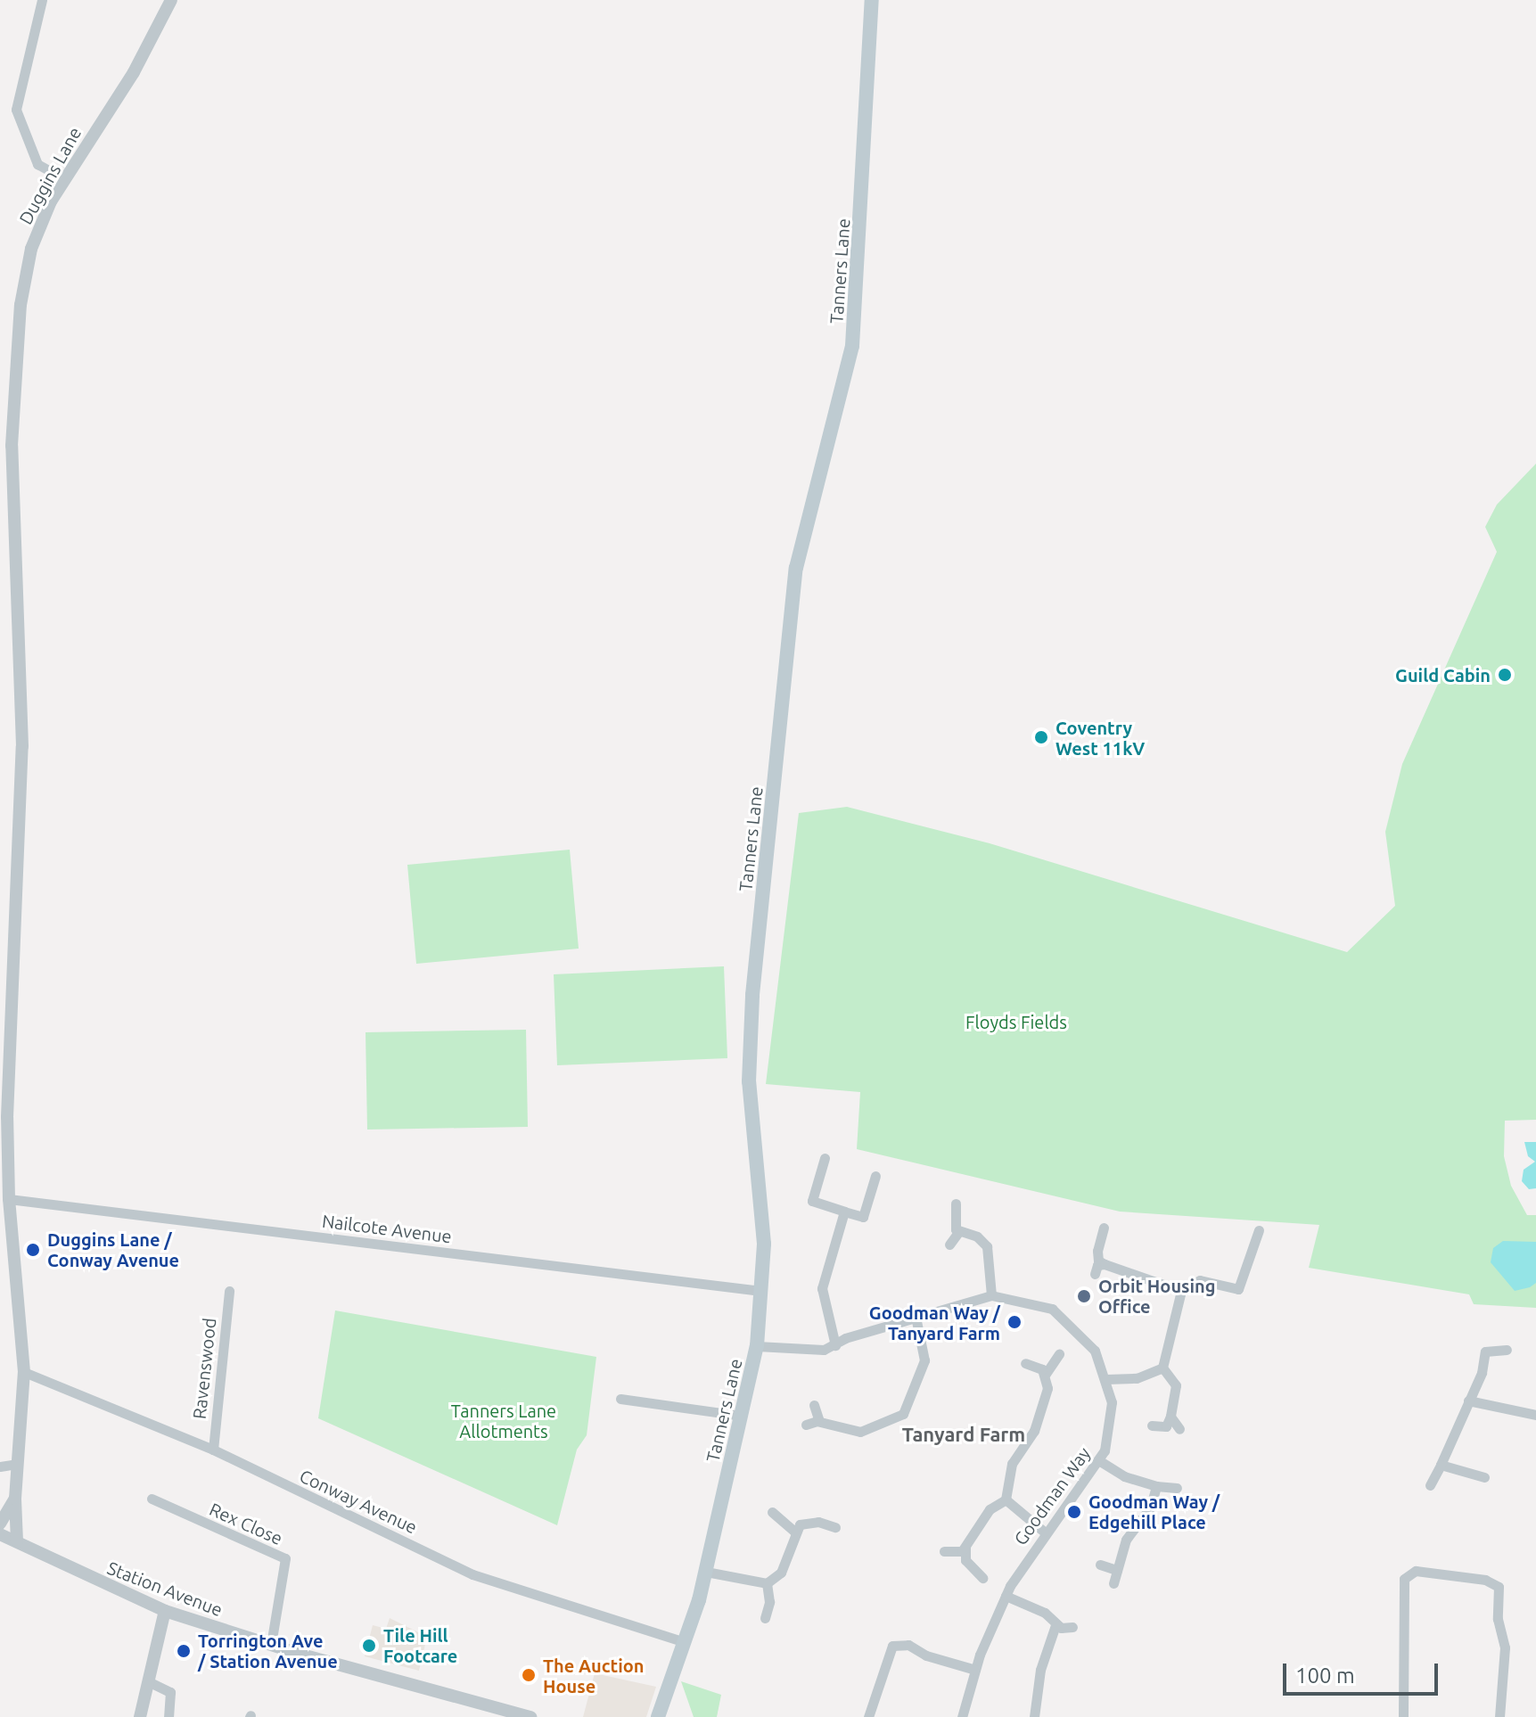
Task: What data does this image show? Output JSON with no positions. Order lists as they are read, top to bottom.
{
  "streets": {
    "main road": ["Tanners Lane"],
    "street": [
      "Duggins Lane",
      "Nailcote Avenue",
      "Ravenswood",
      "Goodman Way",
      "Conway Avenue",
      "Rex Close",
      "Station Avenue"
    ]
  },
  "crossings": [
    ["Duggins Lane", "Nailcote Avenue"],
    ["Duggins Lane", "Conway Avenue"],
    ["Duggins Lane", "Station Avenue"],
    ["Tanners Lane", "Nailcote Avenue"],
    ["Tanners Lane", "Goodman Way"],
    ["Tanners Lane", "Conway Avenue"],
    ["Ravenswood", "Conway Avenue"],
    ["Rex Close", "Station Avenue"]
  ],
  "districts": ["Tanyard Farm"],
  "parks": ["Floyds Fields", "Tanners Lane Allotments"],
  "places": [
    "Guild Cabin",
    "Coventry West 11kV",
    "Duggins Lane / Conway Avenue",
    "Orbit Housing Office",
    "Goodman Way / Tanyard Farm",
    "Goodman Way / Edgehill Place",
    "Tile Hill Footcare",
    "Torrington Ave / Station Avenue",
    "The Auction House"
  ],
  "scale_bar": "100 m"
}
